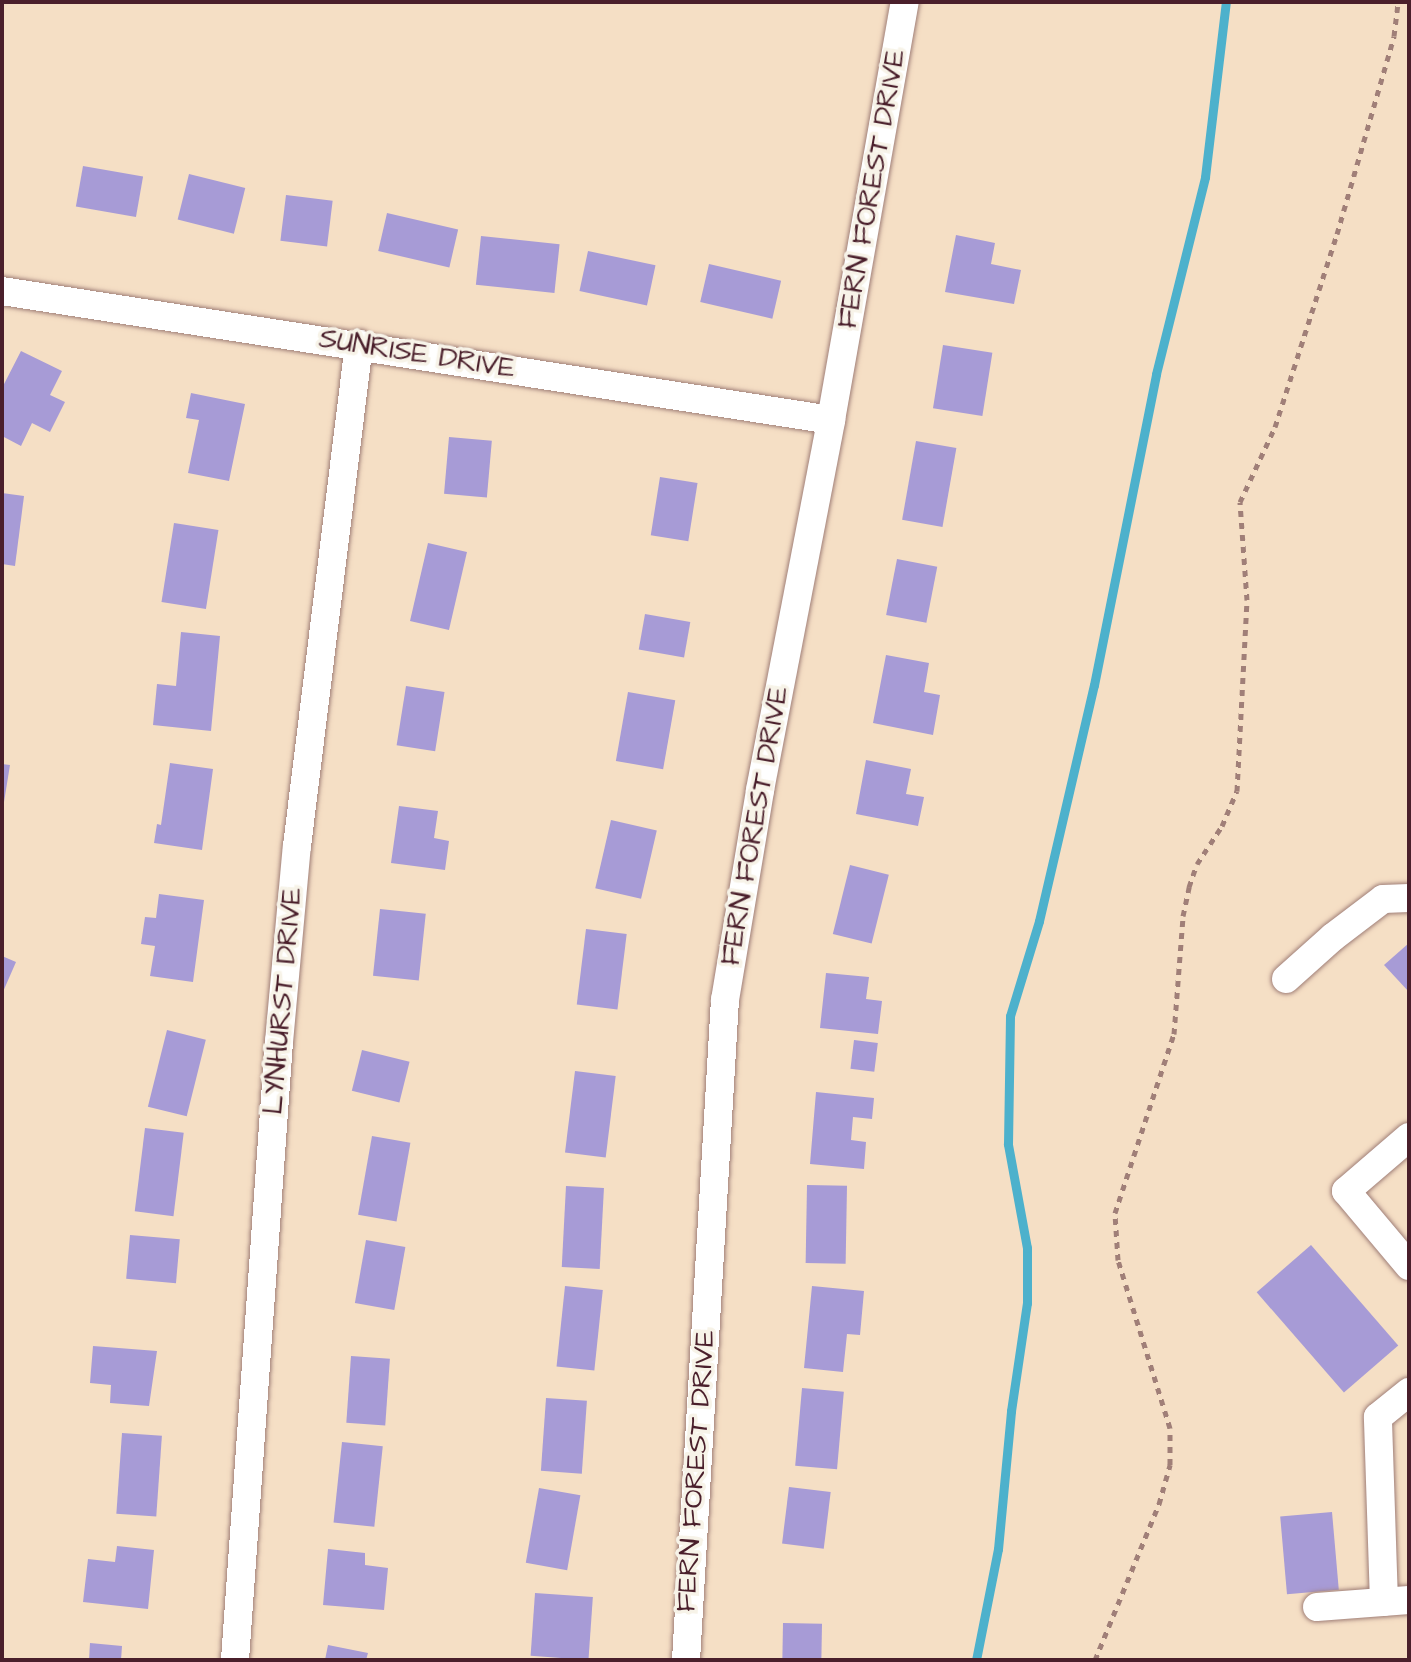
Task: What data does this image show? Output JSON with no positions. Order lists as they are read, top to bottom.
{
  "streets": {
    "street": ["FERN FOREST DRIVE", "SUNRISE DRIVE", "LYNHURST DRIVE"]
  },
  "crossings": [
    ["FERN FOREST DRIVE", "SUNRISE DRIVE"],
    ["SUNRISE DRIVE", "LYNHURST DRIVE"]
  ]
}
